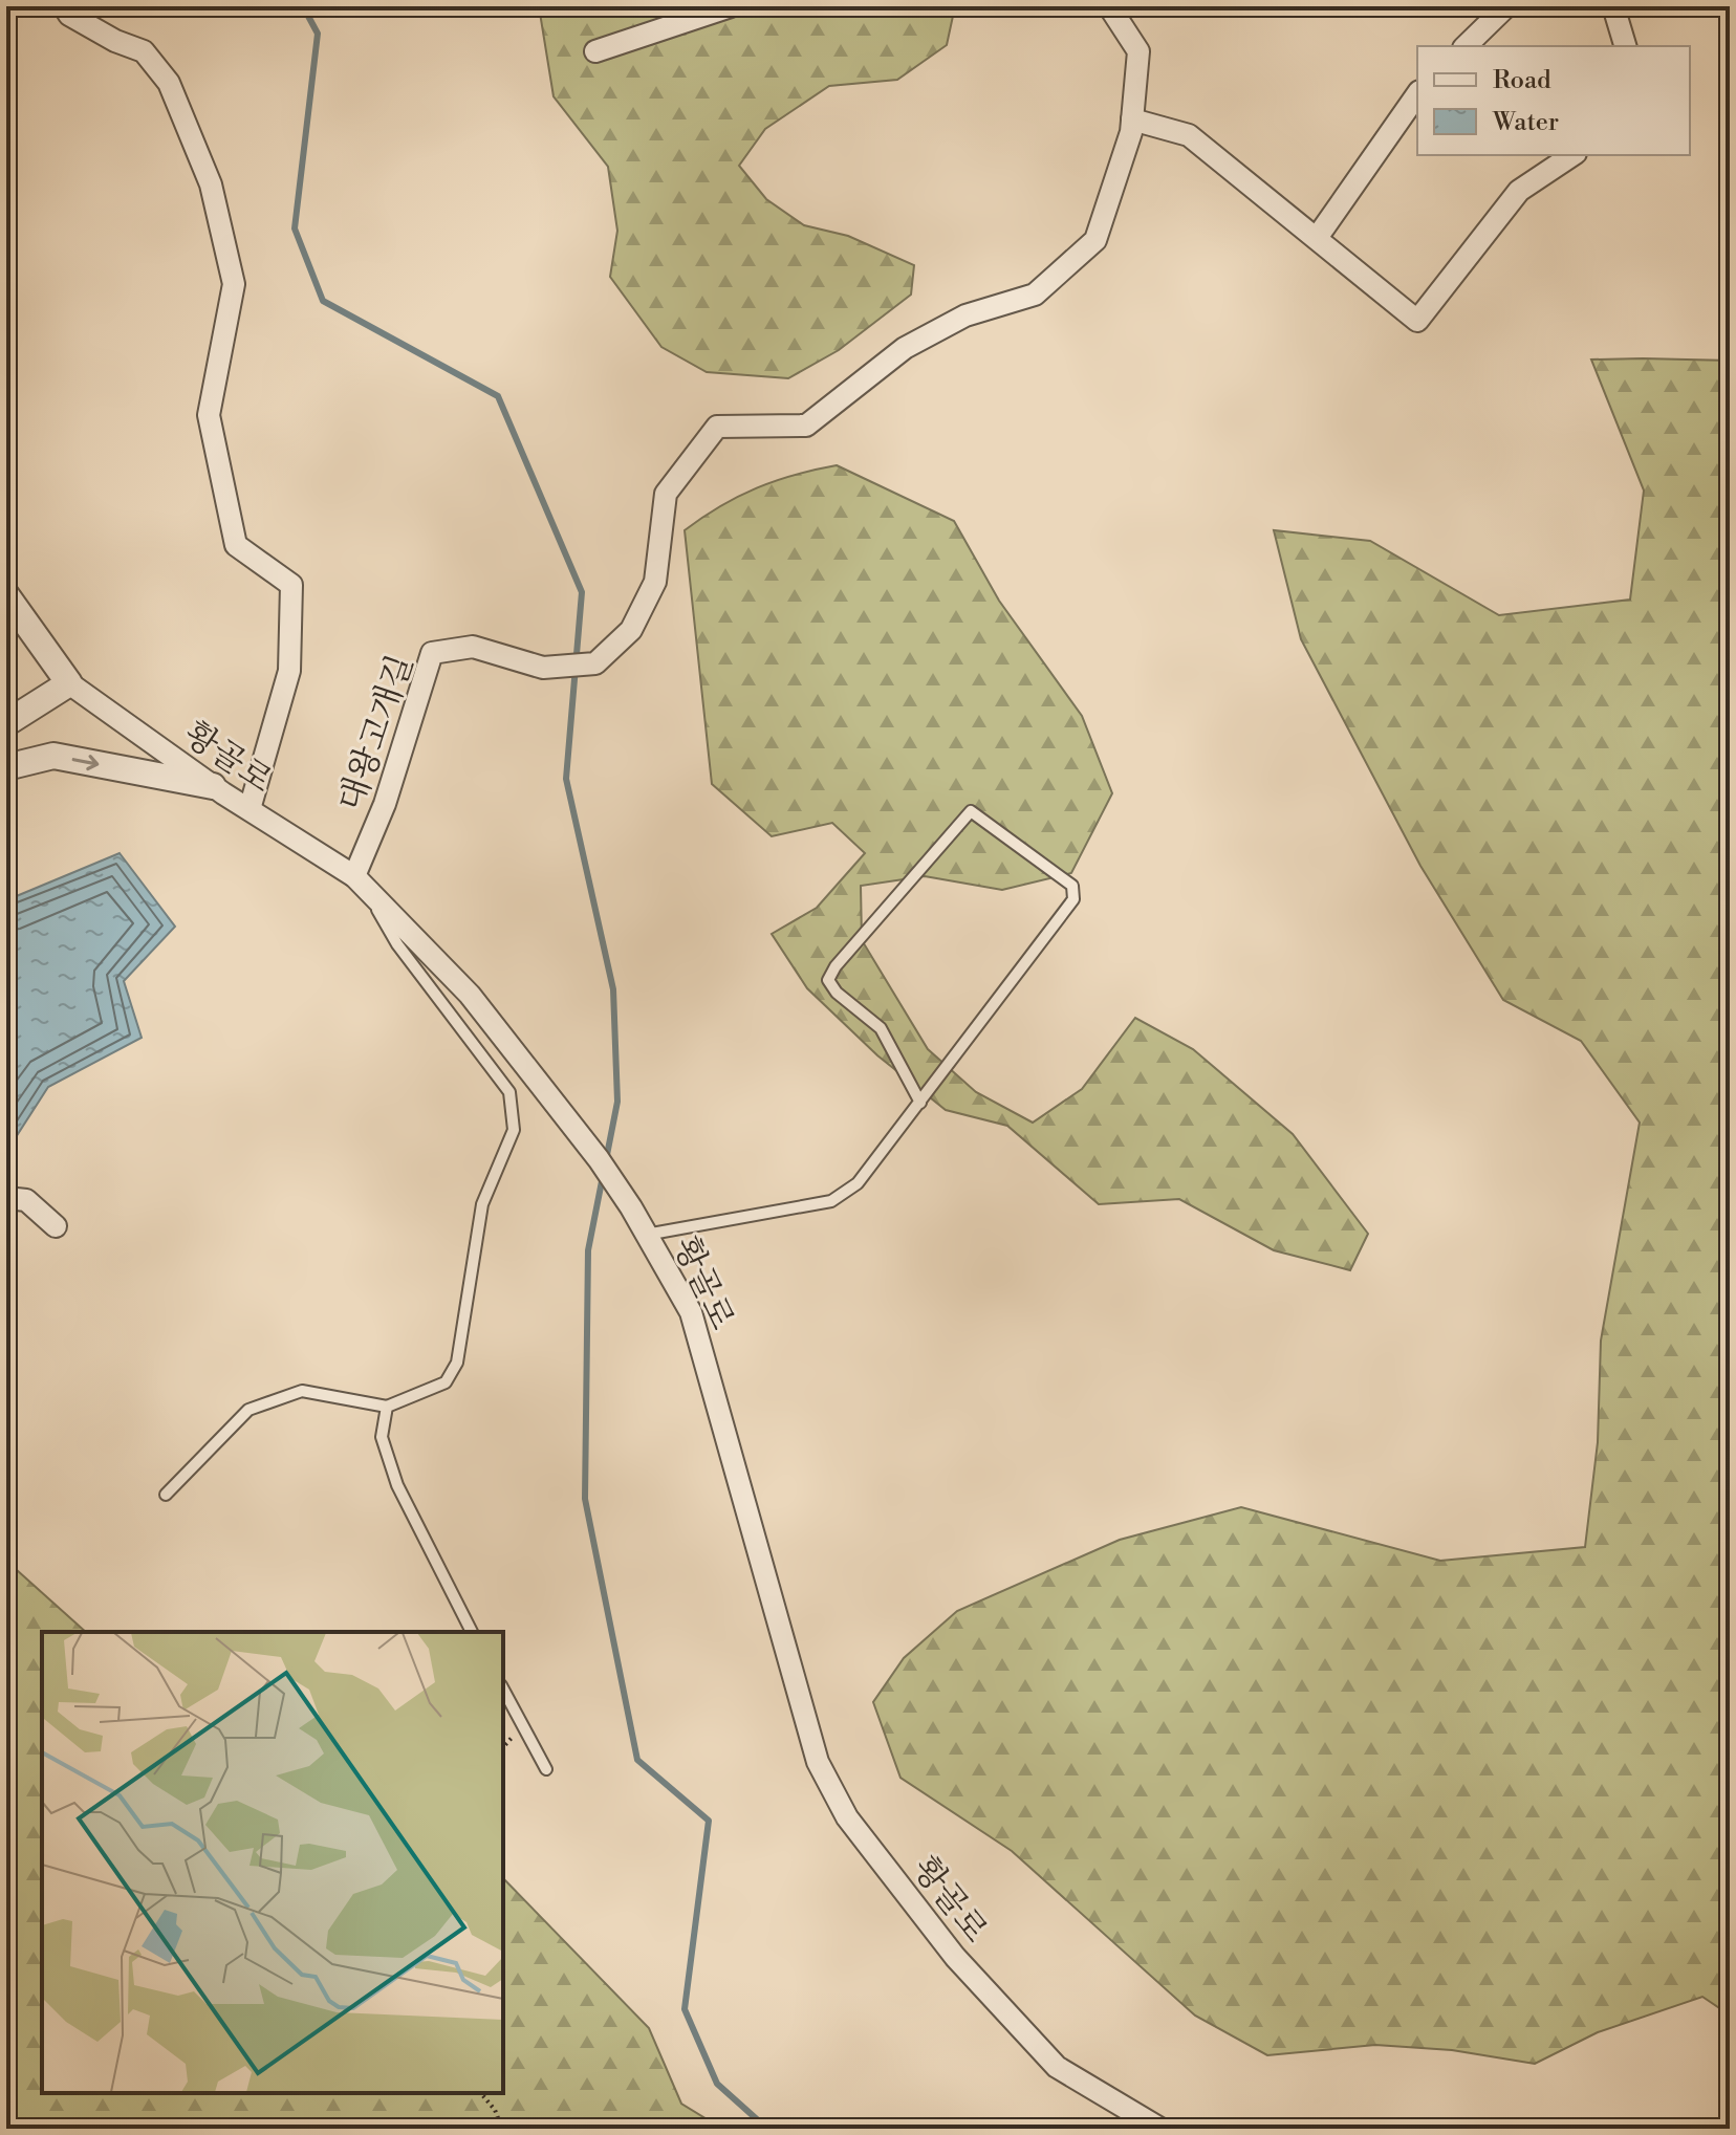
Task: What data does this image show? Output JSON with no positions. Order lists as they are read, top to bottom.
{
  "streets": {
    "street": ["대왕고개길", "황골로"]
  },
  "crossings": [
    ["대왕고개길", "황골로"]
  ],
  "legend": ["Road", "Water"]
}
